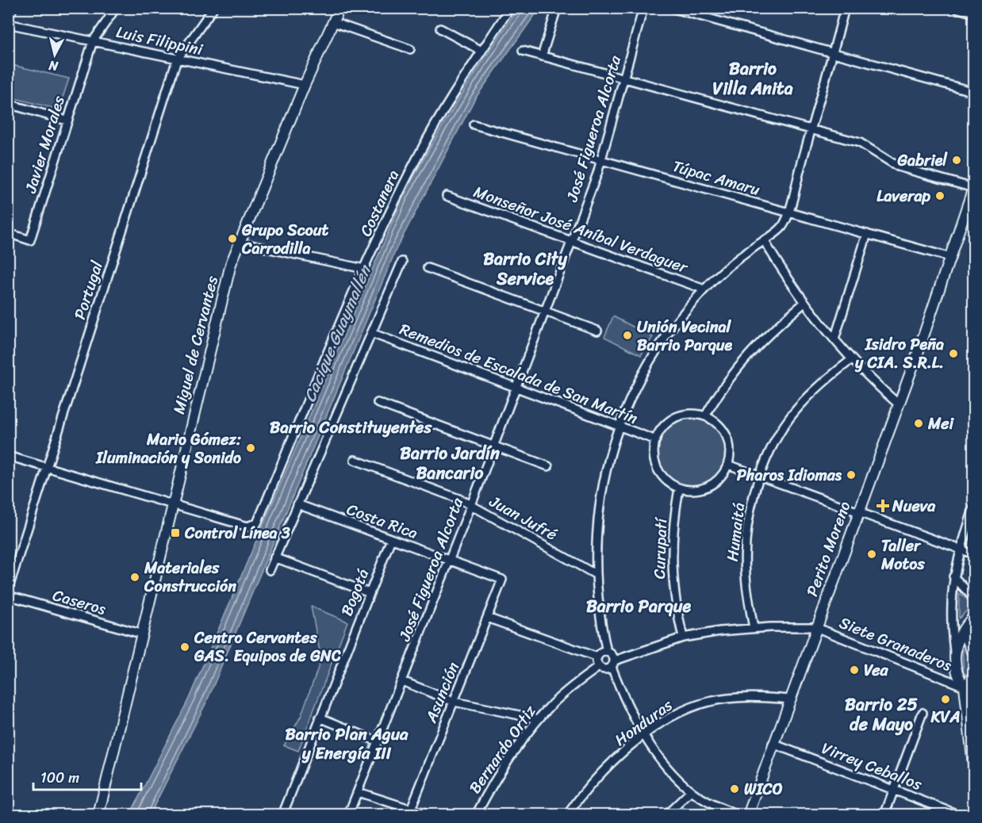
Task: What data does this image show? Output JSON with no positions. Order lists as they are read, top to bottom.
{
  "streets": {
    "main road": ["Miguel de Cervantes", "Perito Moreno"],
    "street": [
      "Luis Filippini",
      "José Figueroa Alcorta",
      "Javier Morales",
      "Túpac Amaru",
      "Costanera",
      "Monseñor José Aníbal Verdaguer",
      "Portugal",
      "Remedios de Escalada de San Martín",
      "Juan Jufré",
      "Costa Rica",
      "Humaitá",
      "Curupatí",
      "Bogotá",
      "Caseros",
      "Siete Granaderos",
      "Asunción",
      "Honduras",
      "Bernardo Ortiz",
      "Virrey Ceballos"
    ]
  },
  "crossings": [
    ["Luis Filippini", "Javier Morales"],
    ["Luis Filippini", "Portugal"],
    ["Luis Filippini", "Miguel de Cervantes"],
    ["José Figueroa Alcorta", "Túpac Amaru"],
    ["José Figueroa Alcorta", "Monseñor José Aníbal Verdaguer"],
    ["José Figueroa Alcorta", "Remedios de Escalada de San Martín"],
    ["José Figueroa Alcorta", "Juan Jufré"],
    ["José Figueroa Alcorta", "Costa Rica"],
    ["Túpac Amaru", "Perito Moreno"],
    ["Costanera", "Miguel de Cervantes"],
    ["Miguel de Cervantes", "Caseros"],
    ["Remedios de Escalada de San Martín", "Curupatí"],
    ["Costa Rica", "Bogotá"],
    ["Costa Rica", "Asunción"],
    ["Perito Moreno", "Siete Granaderos"],
    ["Perito Moreno", "Honduras"],
    ["Perito Moreno", "Virrey Ceballos"]
  ],
  "districts": [
    "Barrio Villa Anita",
    "Barrio City Service",
    "Barrio Constituyentes",
    "Barrio Jardín Bancario",
    "Barrio Parque",
    "Barrio 25 de Mayo",
    "Barrio Plan Agua y Energía III"
  ],
  "water": ["Cacique Guaymallén"],
  "places": {
    "other": [
      "Gabriel",
      "Laverap",
      "Grupo Scout Carrodilla",
      "Unión Vecinal Barrio Parque",
      "Isidro Peña y CIA. S.R.L.",
      "Mei",
      "Mario Gómez: Iluminación y Sonido",
      "Pharos Idiomas",
      "Taller Motos",
      "Materiales Construcción",
      "Centro Cervantes GAS. Equipos de GNC",
      "Vea",
      "KVA",
      "WICO"
    ],
    "health": ["Nueva"],
    "transit": ["Control Línea 3"]
  },
  "scale_bar": "100 m",
  "north": "bottom"
}
